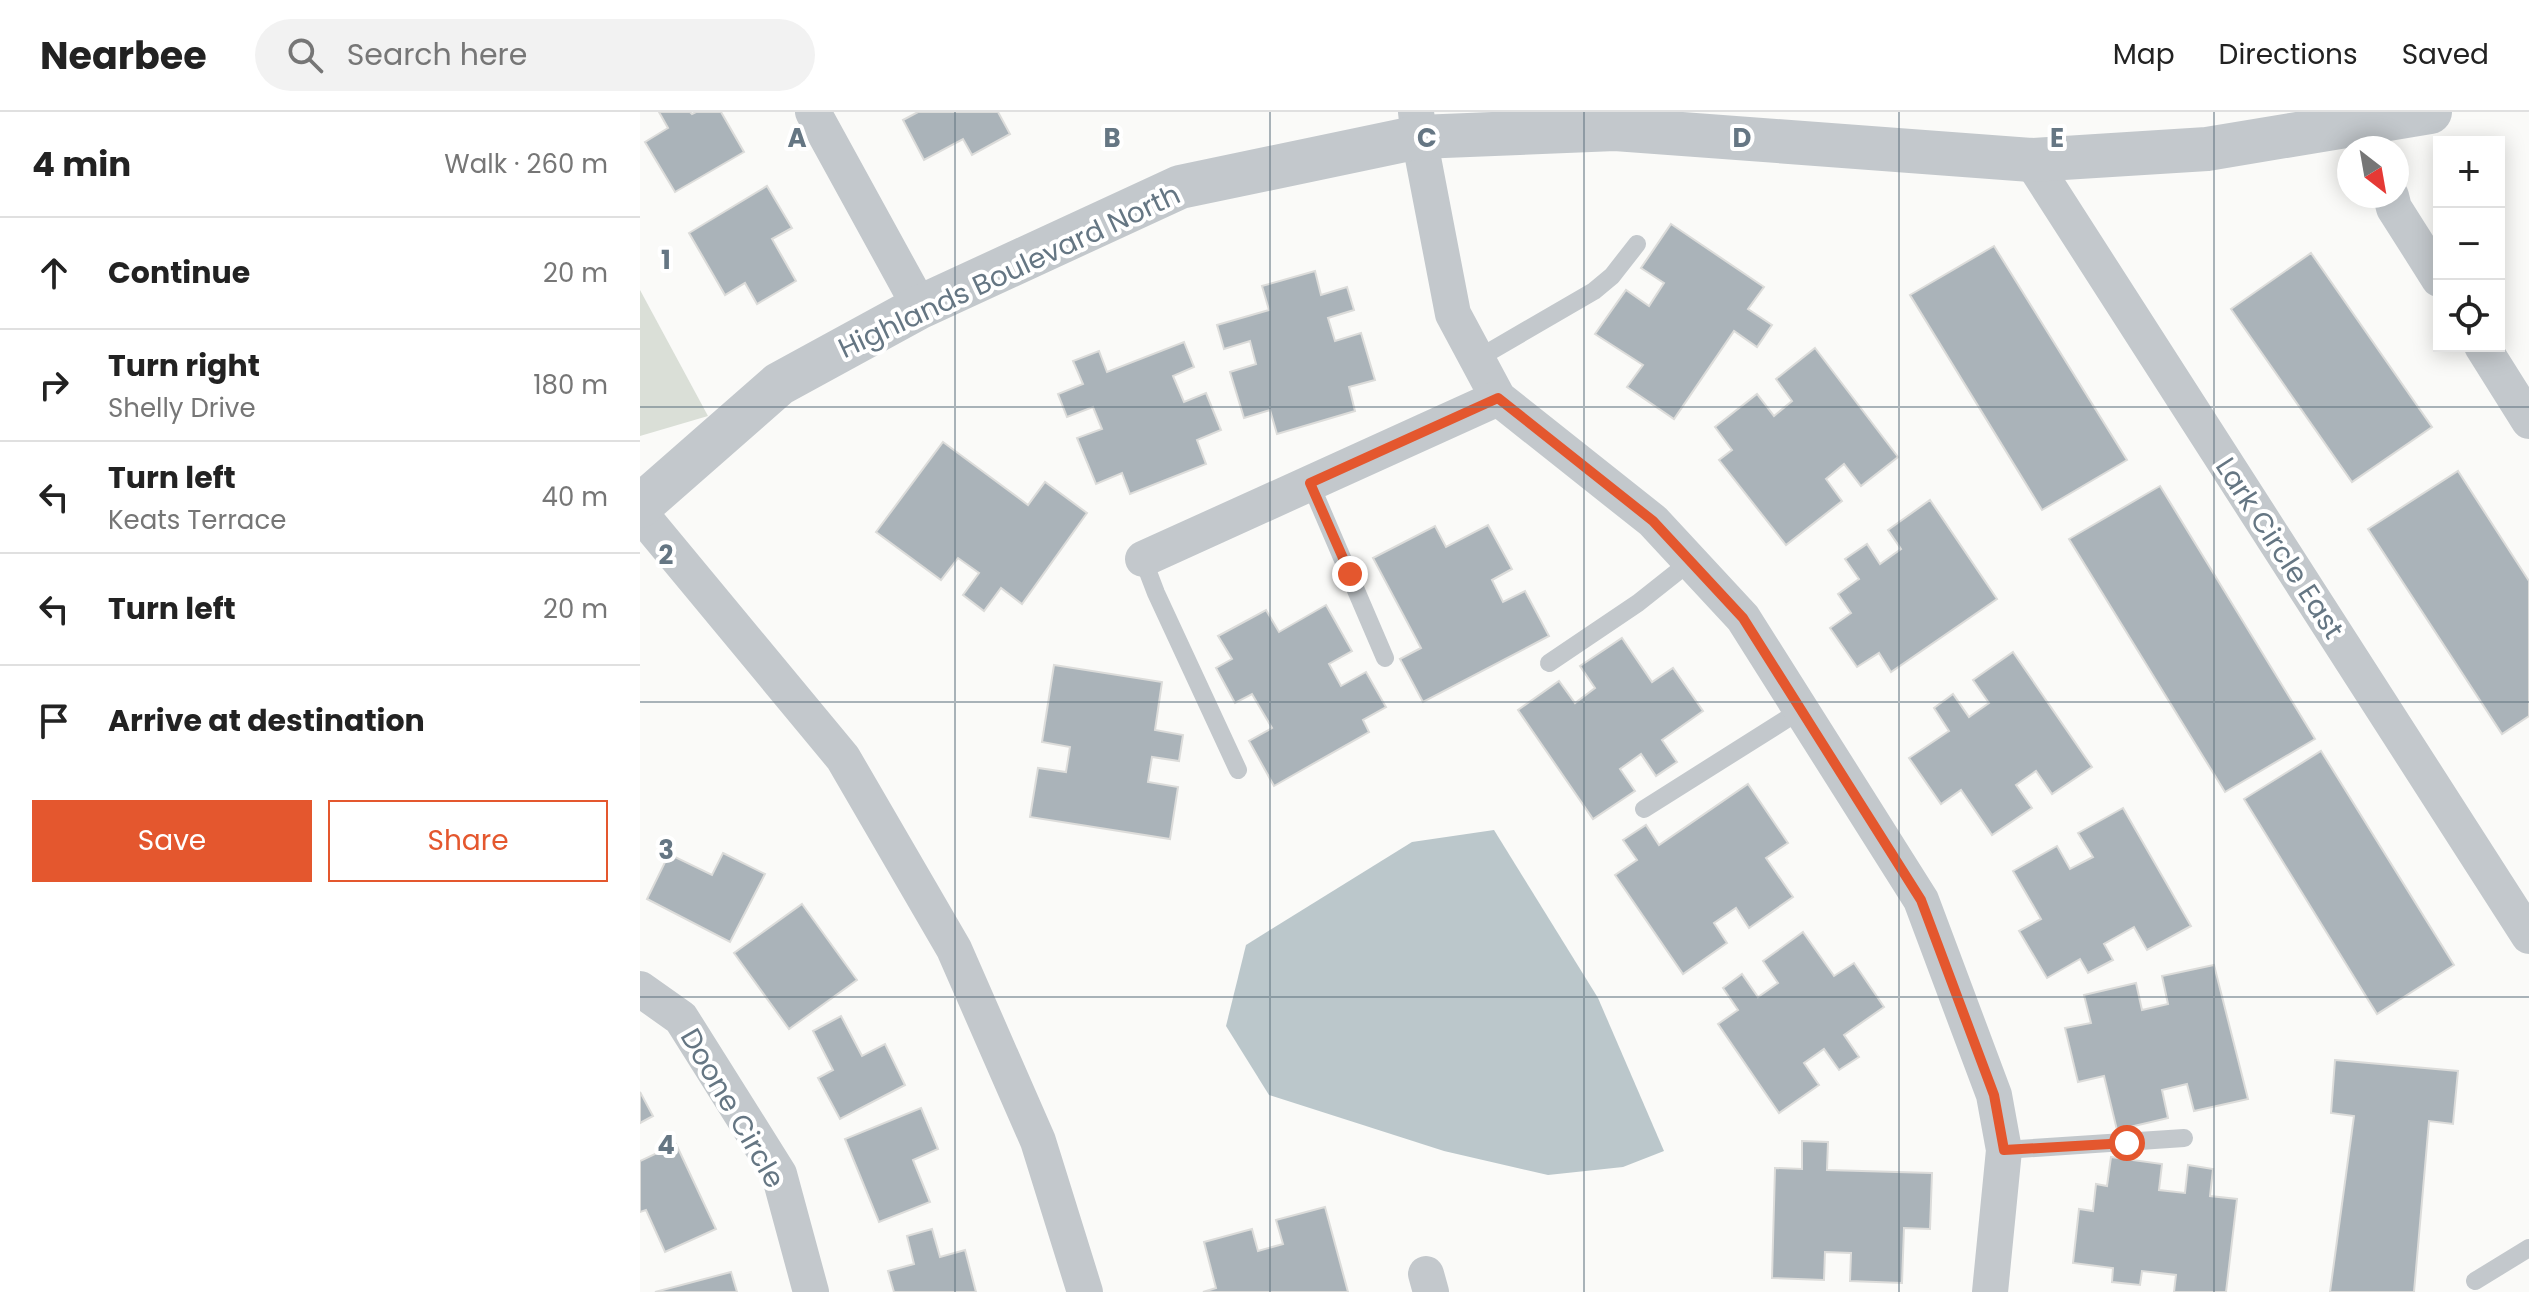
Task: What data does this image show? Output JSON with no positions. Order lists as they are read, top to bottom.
{
  "streets": {
    "street": ["Highlands Boulevard North", "Lark Circle East", "Doone Circle"]
  },
  "crossings": [
    ["Highlands Boulevard North", "Lark Circle East"]
  ],
  "north": "bottom right",
  "page": {
    "header": "Nearbee",
    "search": "Search here",
    "nav": ["Map", "Directions", "Saved"],
    "heading": ["4 min", "Walk · 260 m"],
    "map_buttons": ["+", "−"],
    "list": [
      ["Continue", "20 m"],
      ["Turn right", "Shelly Drive", "180 m"],
      ["Turn left", "Keats Terrace", "40 m"],
      ["Turn left", "20 m"],
      "Arrive at destination"
    ],
    "buttons": ["Save", "Share"]
  },
  "grid": {
    "columns": [
      "A",
      "B",
      "C",
      "D",
      "E"
    ],
    "rows": [
      "1",
      "2",
      "3",
      "4"
    ]
  }
}
